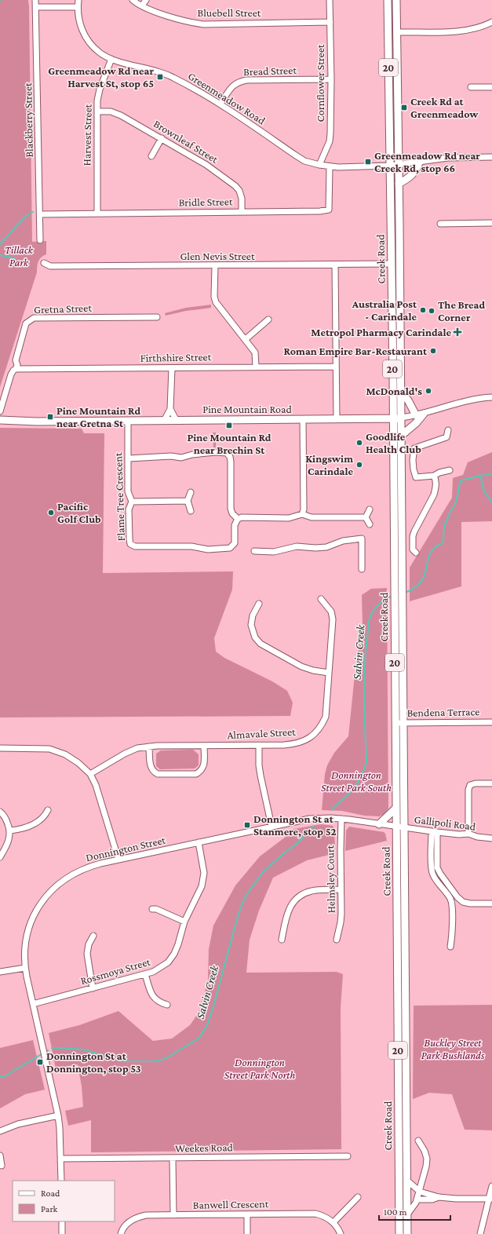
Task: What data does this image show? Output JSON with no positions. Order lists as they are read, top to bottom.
{
  "streets": {
    "main road": ["20", "Creek Road", "Pine Mountain Road"],
    "street": [
      "Bluebell Street",
      "Bread Street",
      "Cornflower Street",
      "Greenmeadow Road",
      "Blackberry Street",
      "Harvest Street",
      "Brownleaf Street",
      "Bridle Street",
      "Glen Nevis Street",
      "Gretna Street",
      "Firthshire Street",
      "Flame Tree Crescent",
      "Bendena Terrace",
      "Almavale Street",
      "Gallipoli Road",
      "Donnington Street",
      "Helmsley Court",
      "Rossmoya Street",
      "Weekes Road",
      "Banwell Crescent"
    ]
  },
  "crossings": [
    ["Bluebell Street", "Cornflower Street"],
    ["Bread Street", "Cornflower Street"],
    ["Bread Street", "Greenmeadow Road"],
    ["Cornflower Street", "Greenmeadow Road"],
    ["Greenmeadow Road", "Harvest Street"],
    ["Greenmeadow Road", "Bridle Street"],
    ["Greenmeadow Road", "Creek Road"],
    ["Blackberry Street", "Bridle Street"],
    ["Harvest Street", "Brownleaf Street"],
    ["Harvest Street", "Bridle Street"],
    ["Brownleaf Street", "Bridle Street"],
    ["Glen Nevis Street", "Creek Road"],
    ["Creek Road", "Pine Mountain Road"],
    ["Creek Road", "Bendena Terrace"],
    ["Creek Road", "Gallipoli Road"],
    ["Creek Road", "Donnington Street"],
    ["Gretna Street", "Firthshire Street"],
    ["Pine Mountain Road", "Flame Tree Crescent"],
    ["Gallipoli Road", "Donnington Street"],
    ["Donnington Street", "Helmsley Court"],
    ["Donnington Street", "Rossmoya Street"],
    ["Donnington Street", "Weekes Road"]
  ],
  "water": ["Salvin Creek"],
  "parks": [
    "Tillack Park",
    "Donnington Street Park South",
    "Buckley Street Park Bushlands",
    "Donnington Street Park North"
  ],
  "places": {
    "transit": [
      "Greenmeadow Rd near Harvest St, stop 65",
      "Creek Rd at Greenmeadow",
      "Greenmeadow Rd near Creek Rd, stop 66",
      "Pine Mountain Rd near Gretna St",
      "Pine Mountain Rd near Brechin St",
      "Donnington St at Stanmere, stop 52",
      "Donnington St at Donnington, stop 53"
    ],
    "other": [
      "Australia Post - Carindale",
      "The Bread Corner",
      "Roman Empire Bar-Restaurant",
      "McDonald's",
      "Goodlife Health Club",
      "Kingswim Carindale",
      "Pacific Golf Club"
    ],
    "health": ["Metropol Pharmacy Carindale"]
  },
  "legend": ["Road", "Park"],
  "scale_bar": "100 m"
}
